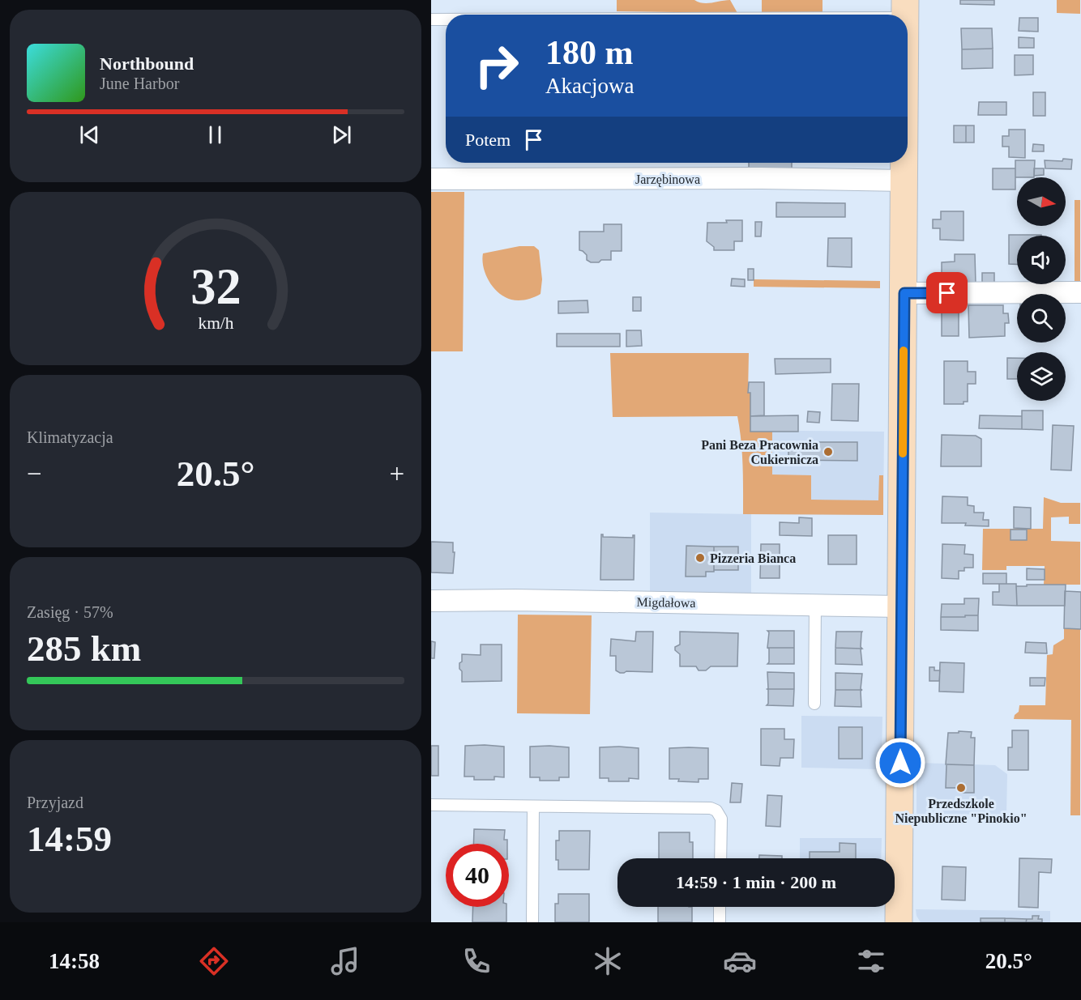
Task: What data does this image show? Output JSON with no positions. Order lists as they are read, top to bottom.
{
  "streets": {
    "street": ["Jarzębinowa", "Migdałowa"]
  },
  "places": ["Pani Beza Pracownia Cukiernicza", "Pizzeria Bianca", "Przedszkole Niepubliczne \"Pinokio\""],
  "north": "right",
  "page": {
    "turn": ["180 m", "Akacjowa"],
    "song": ["Northbound", "June Harbor"],
    "then": "Potem",
    "tile": [
      "Klimatyzacja",
      ["Zasięg · 57%", "285 km"],
      ["Przyjazd", "14:59"]
    ],
    "heat": ["−", "20.5°", "+"],
    "limit": "40",
    "trip": "14:59 · 1 min · 200 m",
    "tabs": ["14:58", "20.5°"],
    "gauge": ["32", "km/h"]
  }
}
